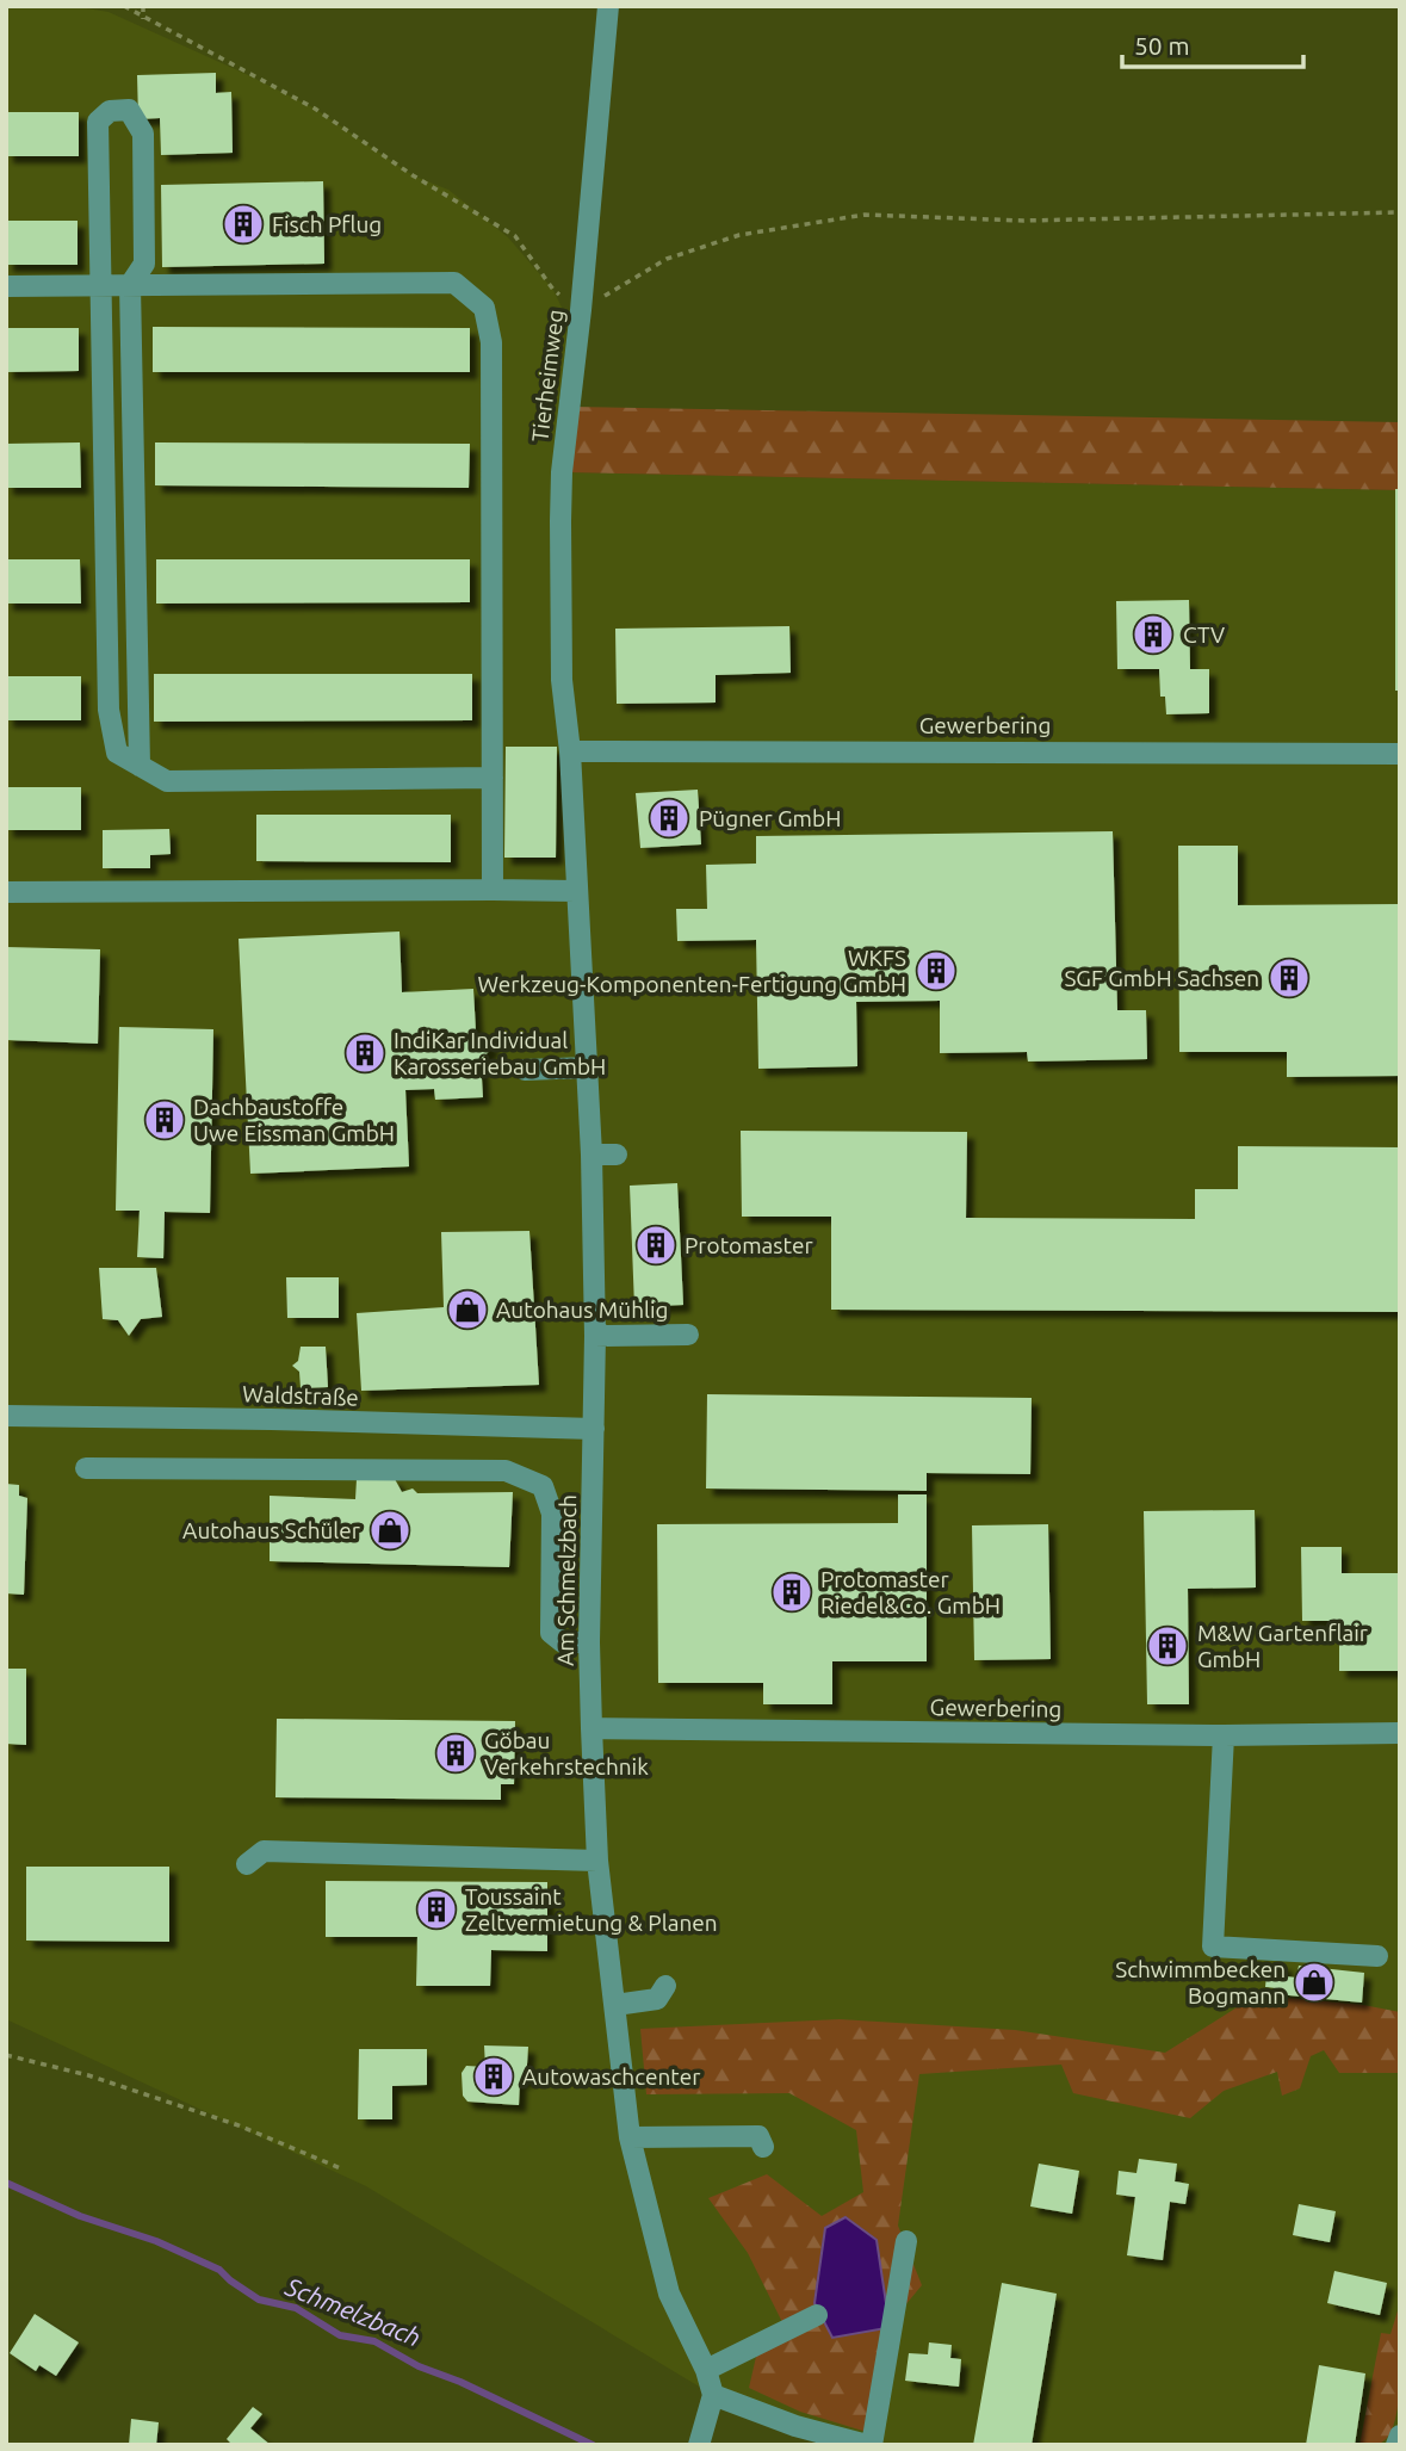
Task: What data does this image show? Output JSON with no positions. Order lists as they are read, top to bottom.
{
  "streets": {
    "street": [
      "Tierheimweg",
      "Gewerbering",
      "Waldstraße",
      "Am Schmelzbach"
    ]
  },
  "crossings": [
    ["Tierheimweg", "Gewerbering"],
    ["Tierheimweg", "Am Schmelzbach"],
    ["Gewerbering", "Am Schmelzbach"],
    ["Waldstraße", "Am Schmelzbach"]
  ],
  "water": ["Schmelzbach"],
  "places": {
    "building": [
      "Fisch Pflug",
      "CTV",
      "Pügner GmbH",
      "WKFS Werkzeug-Komponenten-Fertigung GmbH",
      "SGF GmbH Sachsen",
      "IndiKar Individual Karosseriebau GmbH",
      "Dachbaustoffe Uwe Eissman GmbH",
      "Protomaster",
      "Protomaster Riedel&Co. GmbH",
      "M&W Gartenflair GmbH",
      "Göbau Verkehrstechnik",
      "Toussaint Zeltvermietung & Planen",
      "Autowaschcenter"
    ],
    "shop": ["Autohaus Mühlig", "Autohaus Schüler", "Schwimmbecken Bogmann"]
  },
  "scale_bar": "50 m"
}
